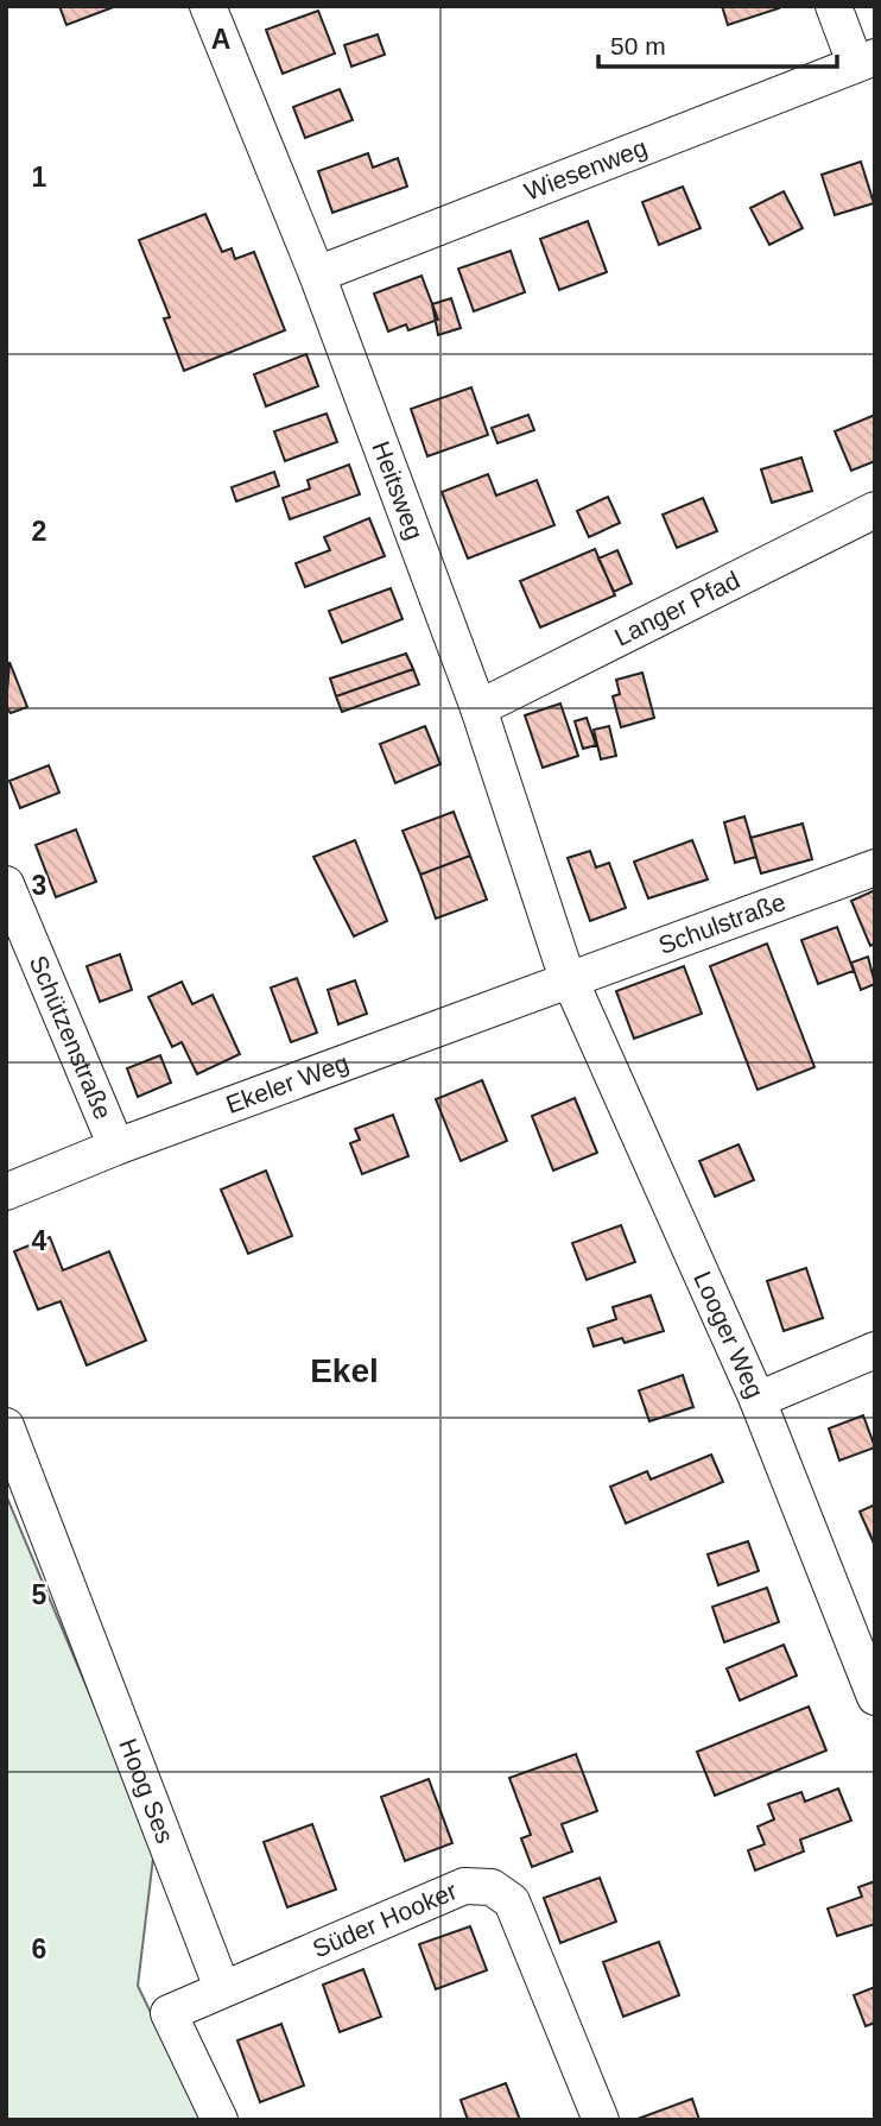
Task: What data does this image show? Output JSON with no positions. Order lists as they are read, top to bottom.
{
  "streets": {
    "street": [
      "Wiesenweg",
      "Heitsweg",
      "Langer Pfad",
      "Schulstraße",
      "Schützenstraße",
      "Ekeler Weg",
      "Looger Weg",
      "Hoog Ses",
      "Süder Hooker"
    ]
  },
  "crossings": [
    ["Wiesenweg", "Heitsweg"],
    ["Heitsweg", "Langer Pfad"],
    ["Heitsweg", "Schulstraße"],
    ["Heitsweg", "Ekeler Weg"],
    ["Heitsweg", "Looger Weg"],
    ["Schulstraße", "Ekeler Weg"],
    ["Schulstraße", "Looger Weg"],
    ["Schützenstraße", "Ekeler Weg"],
    ["Ekeler Weg", "Looger Weg"],
    ["Hoog Ses", "Süder Hooker"]
  ],
  "districts": ["Ekel"],
  "scale_bar": "50 m",
  "grid": {
    "columns": ["A"],
    "rows": [
      "1",
      "2",
      "3",
      "4",
      "5",
      "6"
    ]
  }
}
